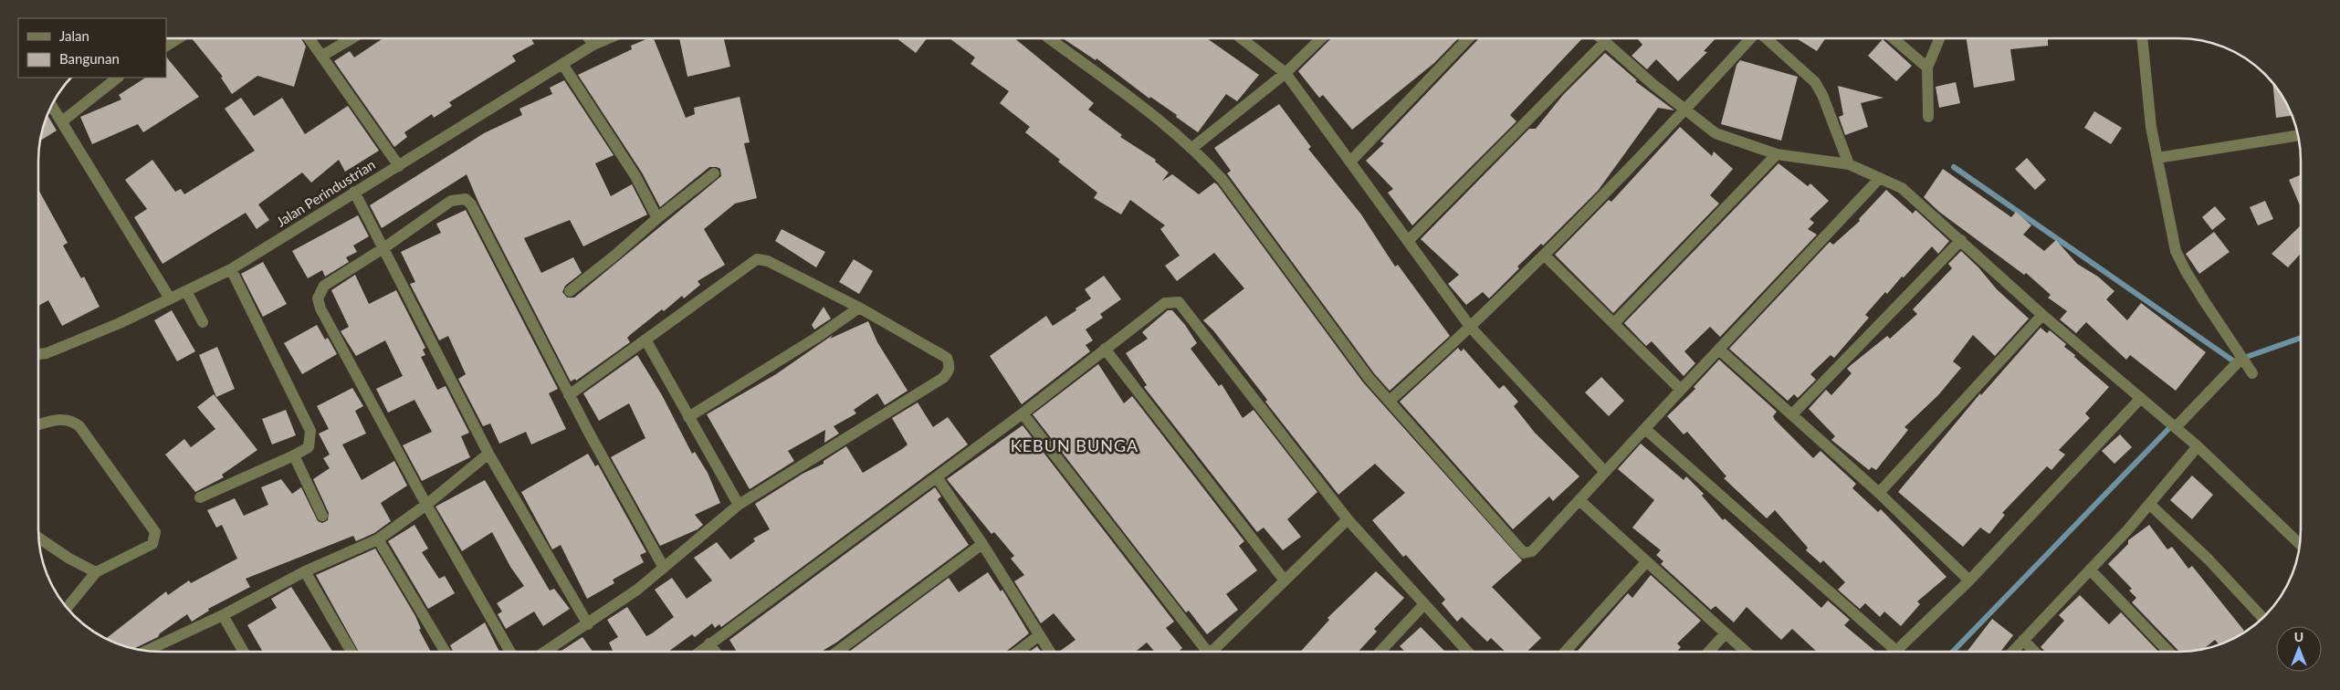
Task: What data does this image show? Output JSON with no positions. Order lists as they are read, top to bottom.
{
  "streets": {
    "street": ["Jalan Perindustrian"]
  },
  "districts": ["KEBUN BUNGA"],
  "legend": ["Jalan", "Bangunan"],
  "north": "top"
}
